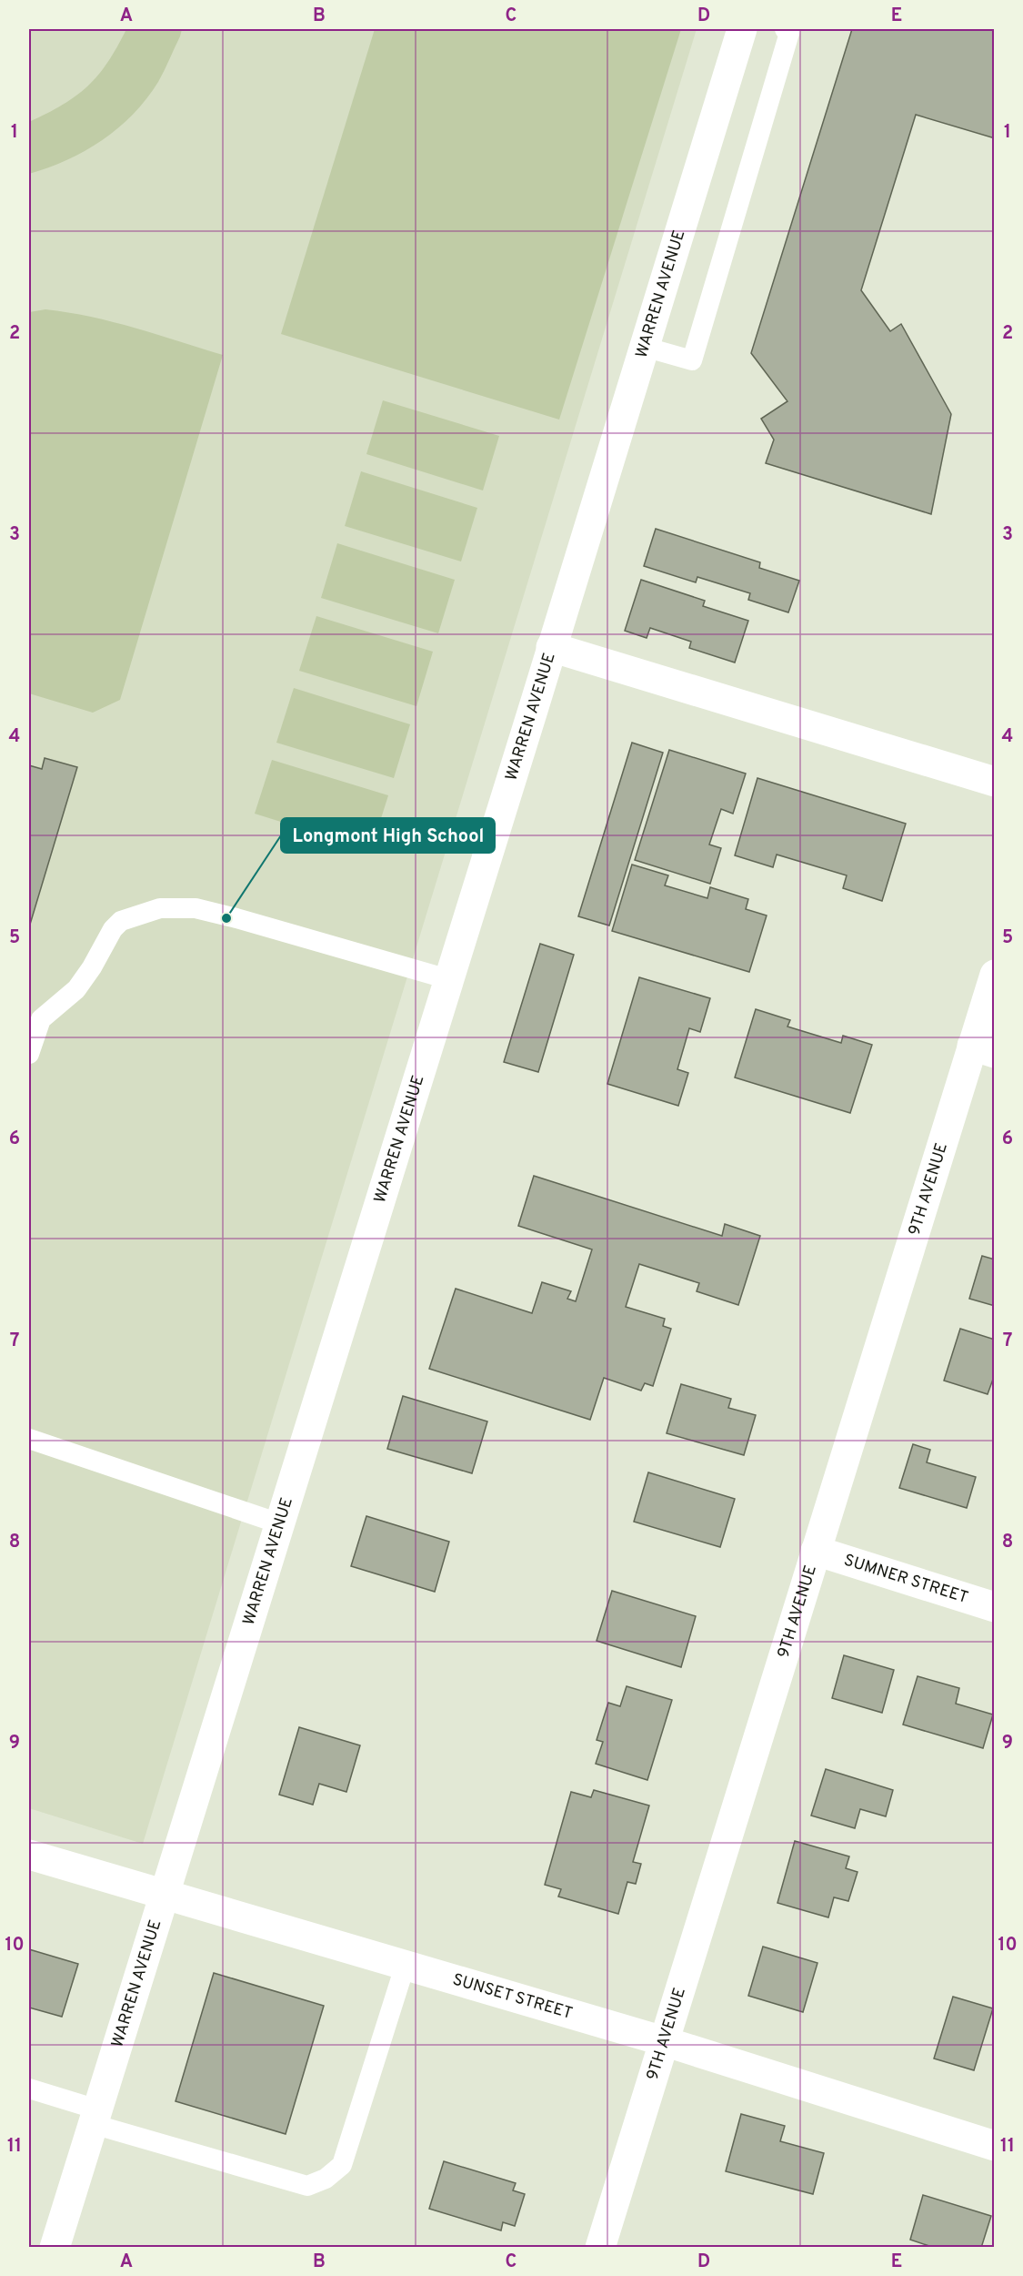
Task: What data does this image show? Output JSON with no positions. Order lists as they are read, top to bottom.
{
  "streets": {
    "street": [
      "WARREN AVENUE",
      "9TH AVENUE",
      "SUMNER STREET",
      "SUNSET STREET"
    ]
  },
  "crossings": [
    ["WARREN AVENUE", "SUNSET STREET"],
    ["9TH AVENUE", "SUMNER STREET"],
    ["9TH AVENUE", "SUNSET STREET"]
  ],
  "places": ["Longmont High School"],
  "grid": {
    "columns": [
      "A",
      "B",
      "C",
      "D",
      "E"
    ],
    "rows": [
      "1",
      "2",
      "3",
      "4",
      "5",
      "6",
      "7",
      "8",
      "9",
      "10",
      "11"
    ]
  }
}
